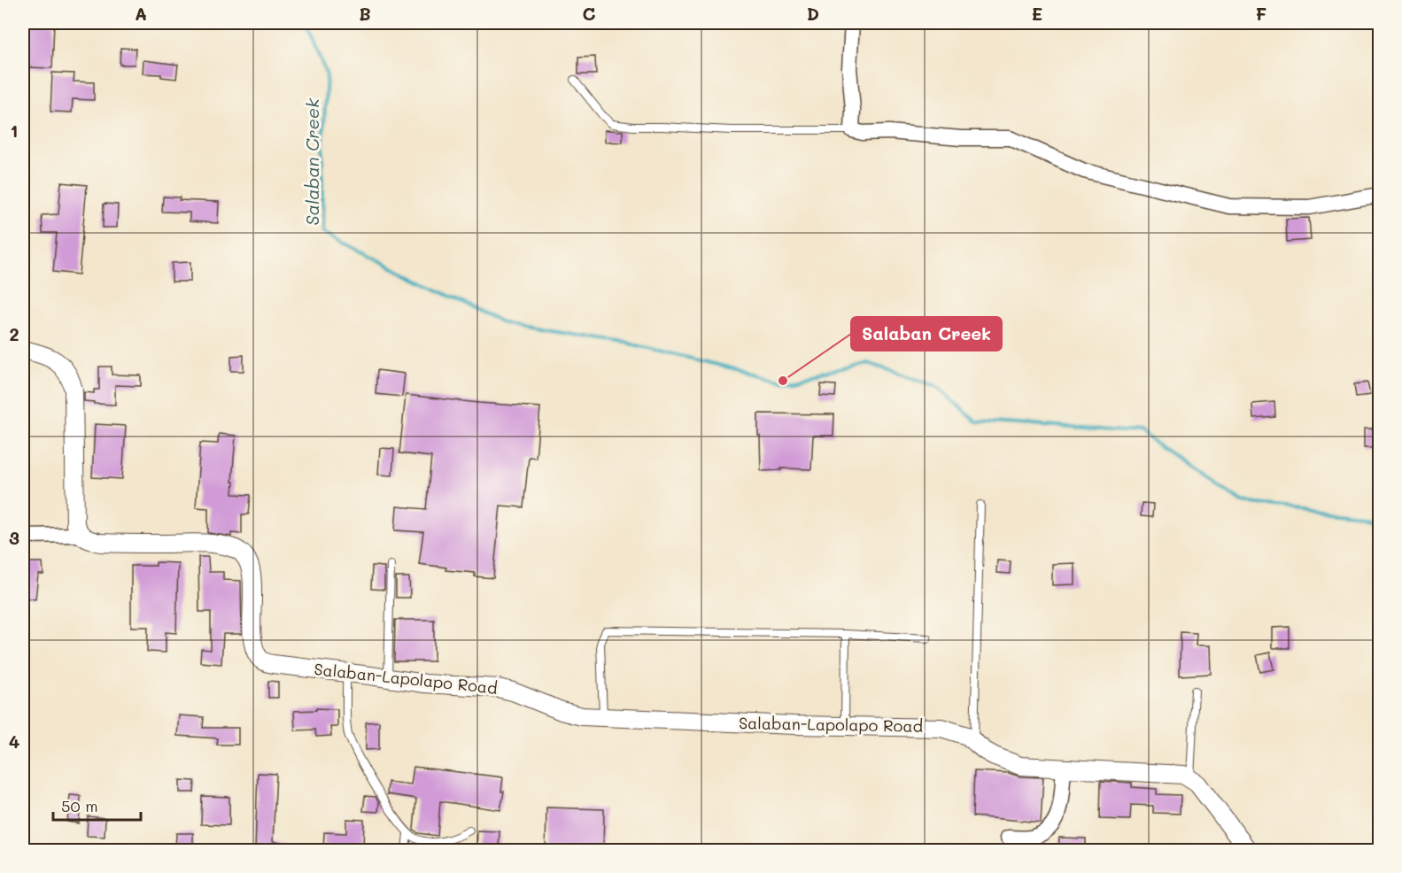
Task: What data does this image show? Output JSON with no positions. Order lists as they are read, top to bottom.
{
  "streets": {
    "street": ["Salaban-Lapolapo Road"]
  },
  "water": ["Salaban Creek"],
  "places": ["Salaban Creek"],
  "scale_bar": "50 m",
  "grid": {
    "columns": [
      "A",
      "B",
      "C",
      "D",
      "E",
      "F"
    ],
    "rows": [
      "1",
      "2",
      "3",
      "4"
    ]
  }
}
